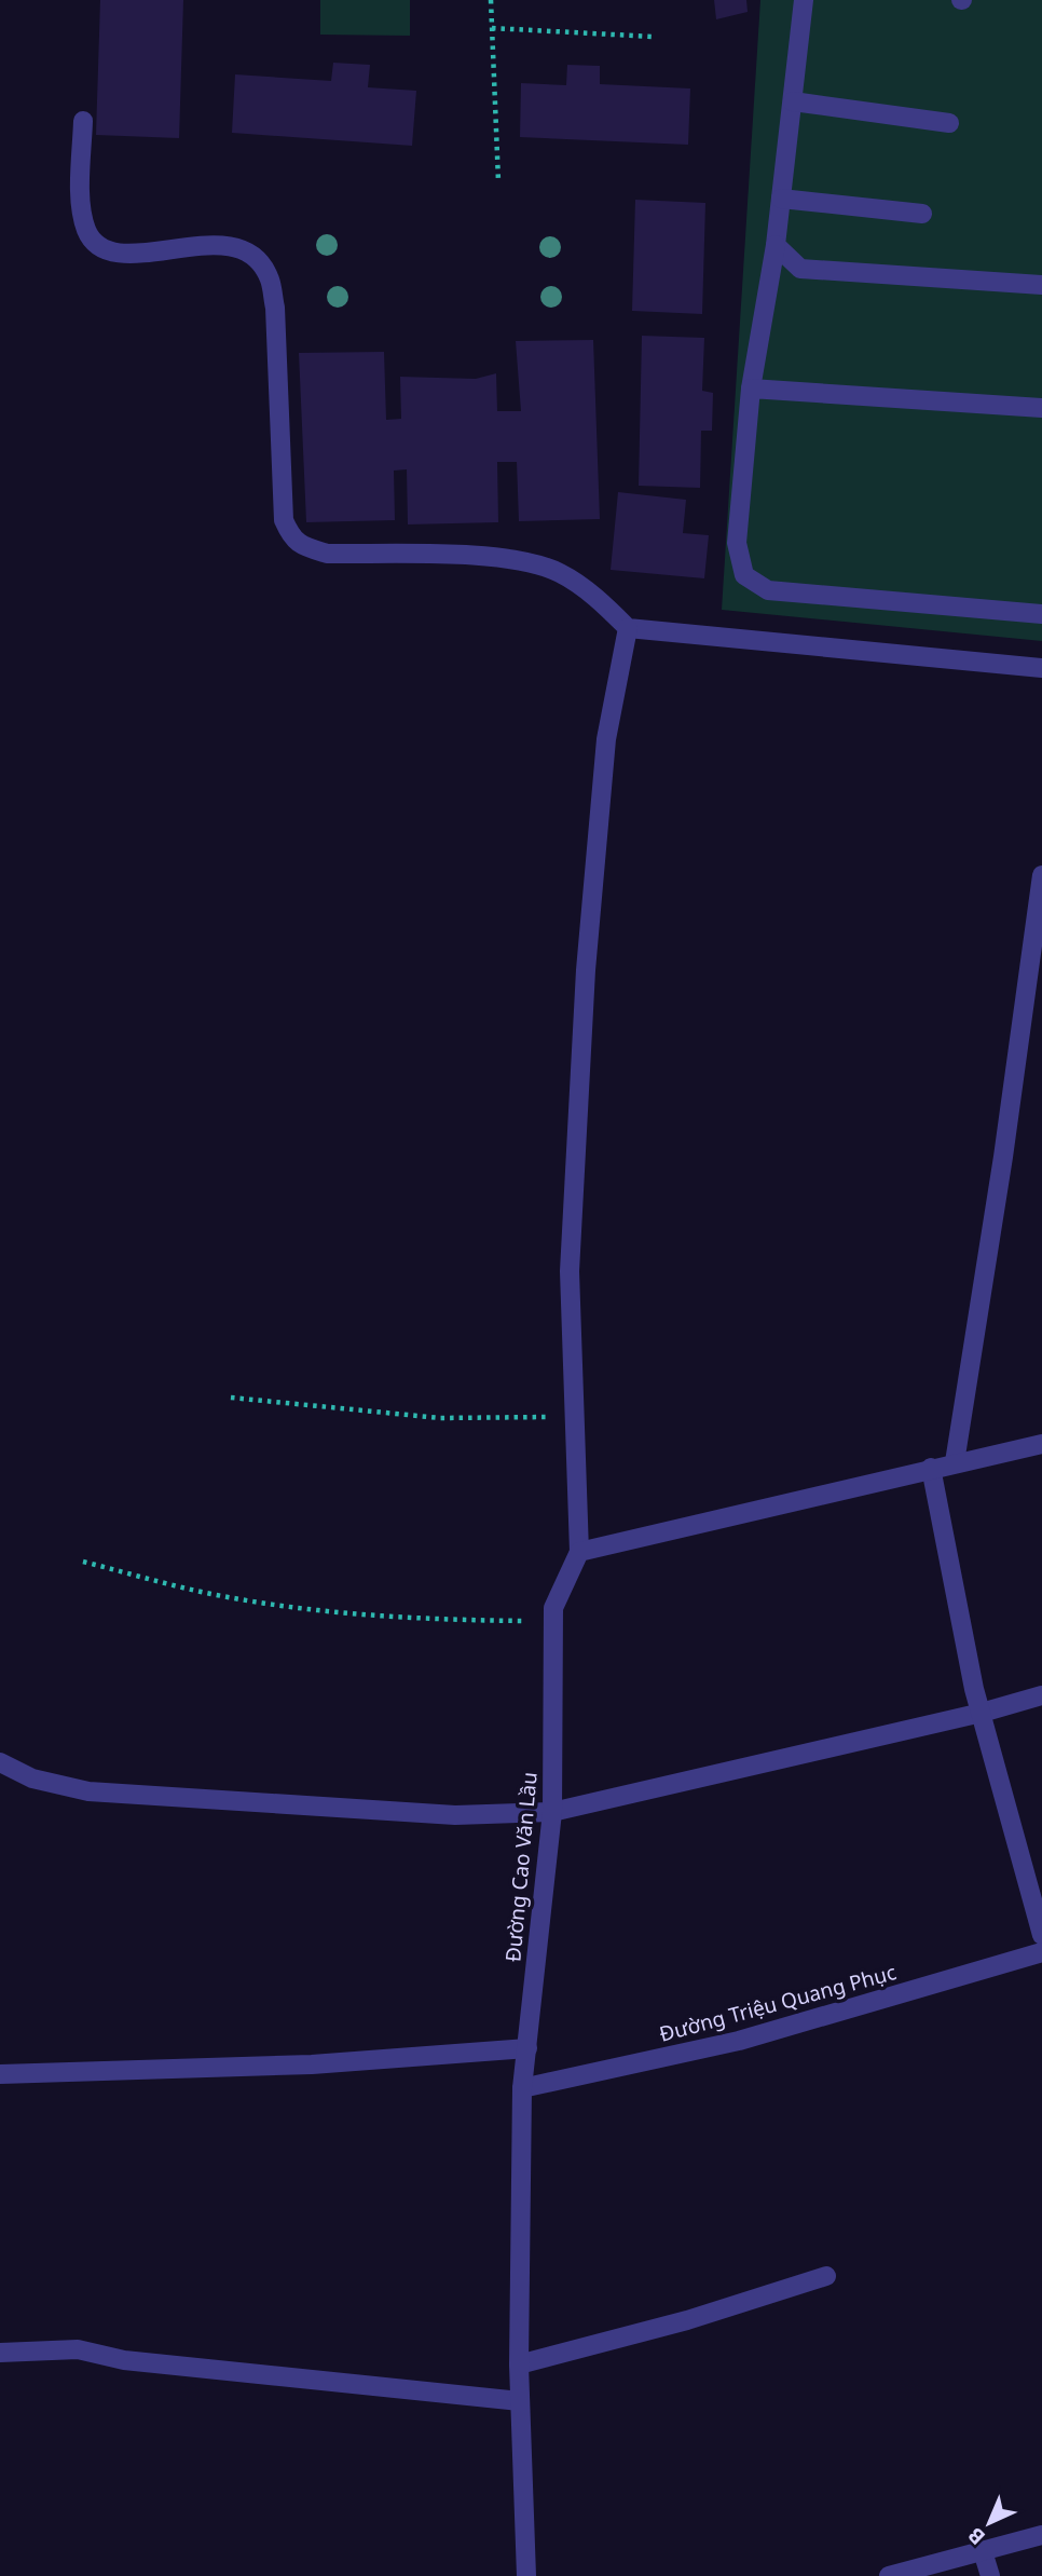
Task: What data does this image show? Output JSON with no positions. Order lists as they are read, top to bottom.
{
  "streets": {
    "street": ["Đường Cao Văn Lầu", "Đường Triệu Quang Phục"]
  },
  "crossings": [
    ["Đường Cao Văn Lầu", "Đường Triệu Quang Phục"]
  ],
  "north": "bottom left"
}
